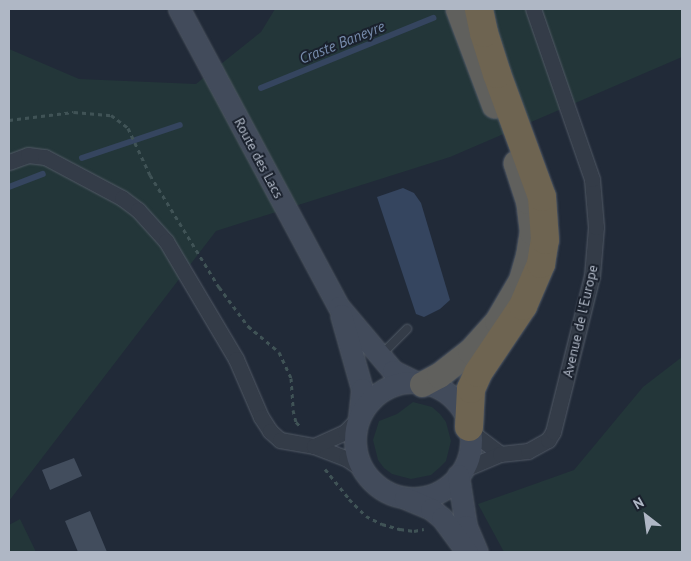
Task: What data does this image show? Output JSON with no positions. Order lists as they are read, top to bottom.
{
  "streets": {
    "main road": ["Route des Lacs"],
    "street": ["Avenue de l'Europe"]
  },
  "crossings": [
    ["Route des Lacs", "Avenue de l'Europe"]
  ],
  "water": ["Craste Baneyre"],
  "north": "top left"
}
